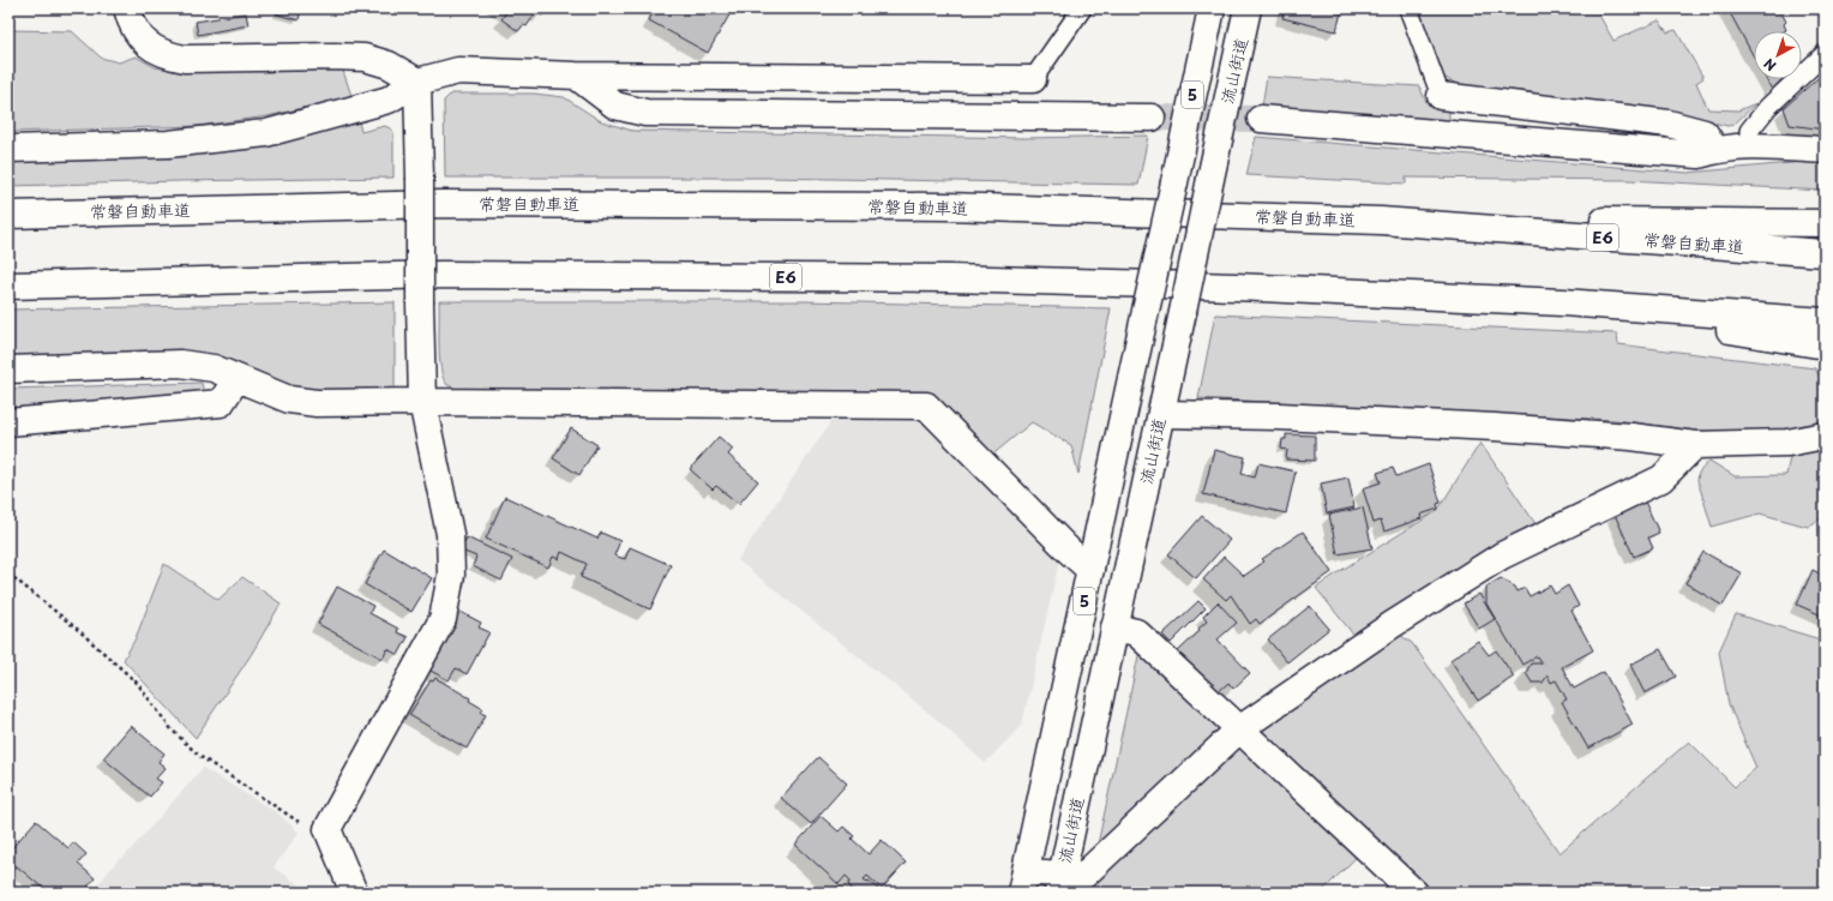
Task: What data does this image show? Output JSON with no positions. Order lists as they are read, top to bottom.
{
  "streets": {
    "main road": [
      "流山街道",
      "5",
      "常磐自動車道",
      "E6"
    ]
  },
  "north": "bottom left"
}
